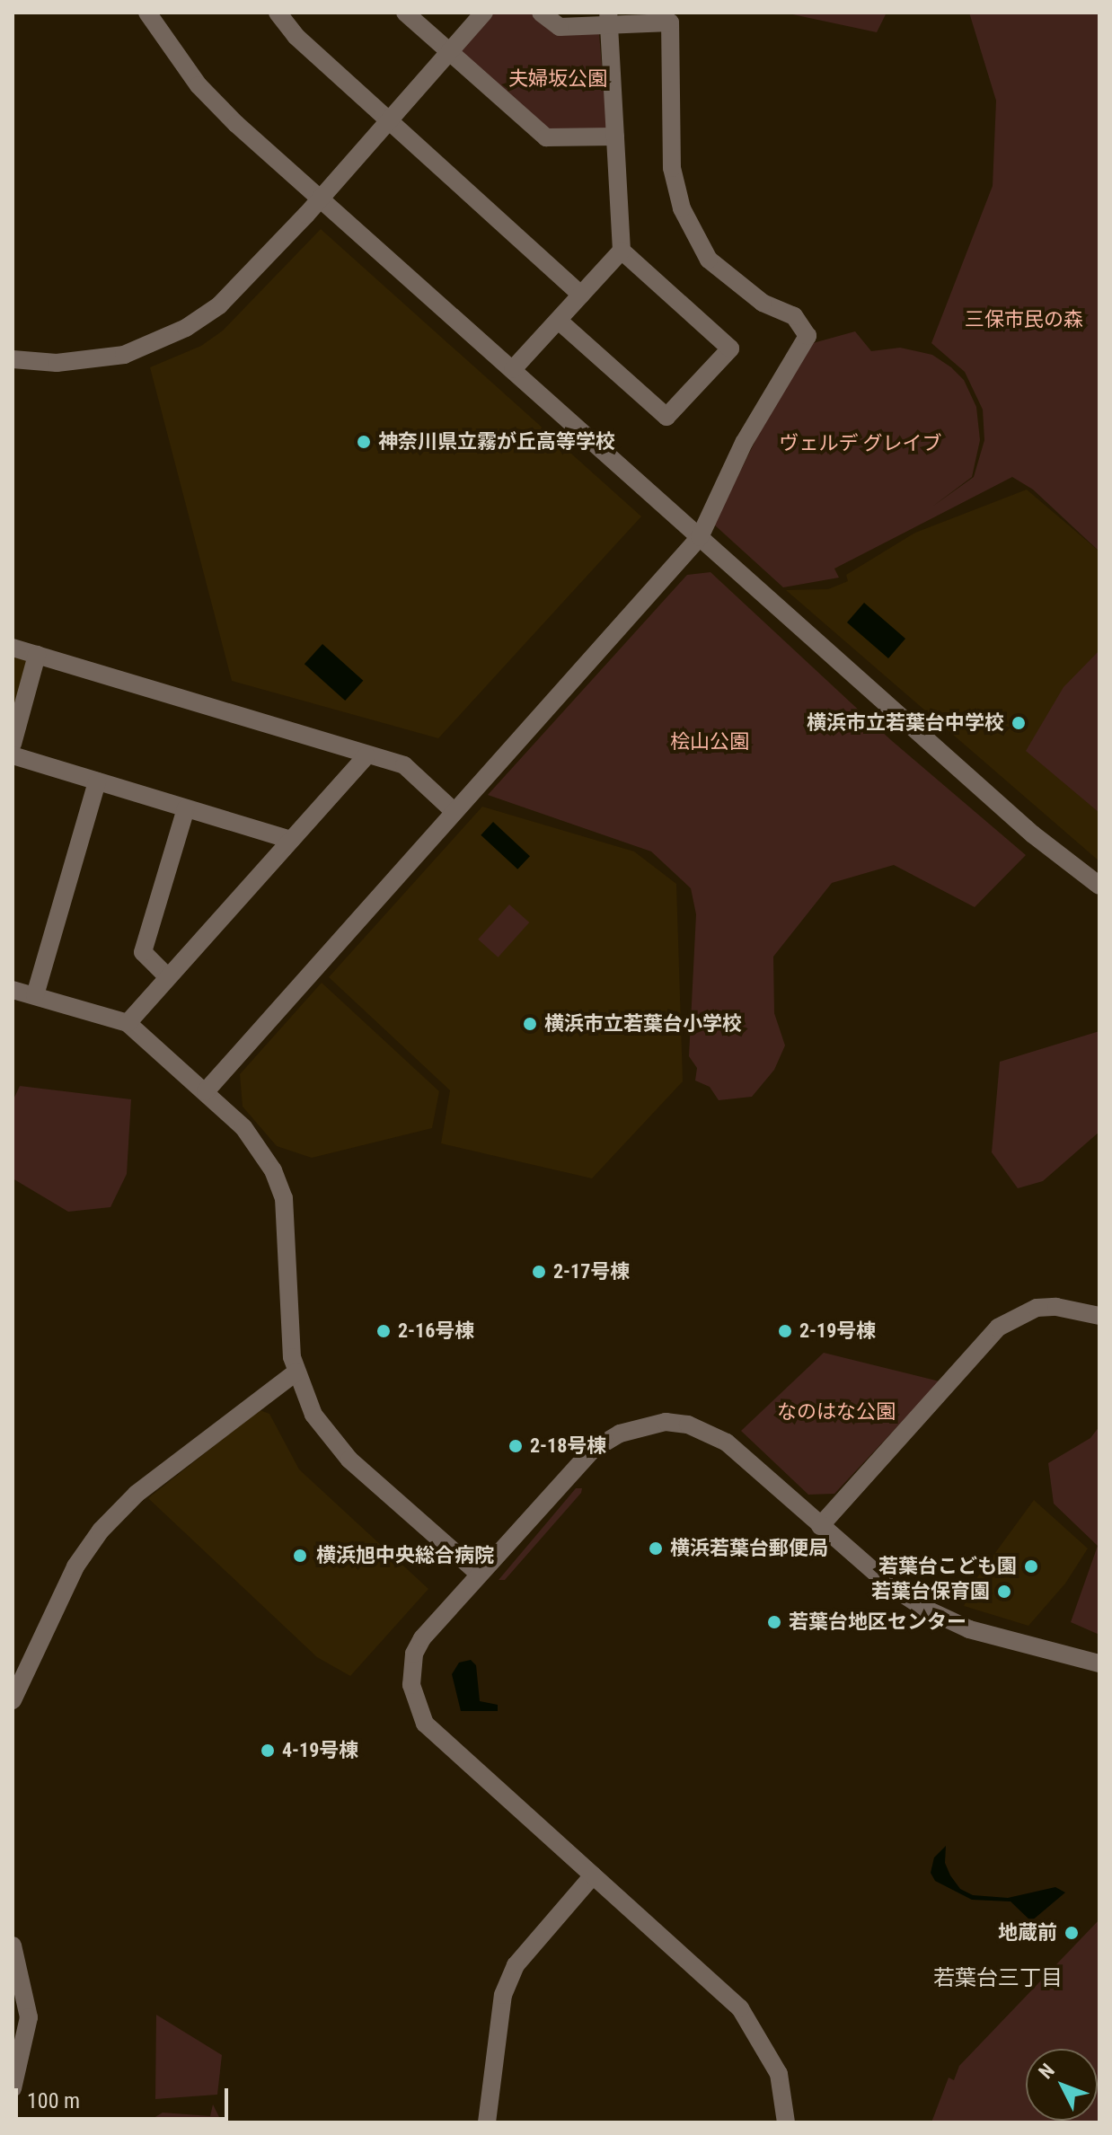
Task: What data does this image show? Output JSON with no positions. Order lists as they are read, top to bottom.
{
  "districts": ["若葉台三丁目"],
  "parks": [
    "夫婦坂公園",
    "三保市民の森",
    "ヴェルデ グレイブ",
    "桧山公園",
    "なのはな公園"
  ],
  "places": [
    "神奈川県立霧が丘高等学校",
    "横浜市立若葉台中学校",
    "横浜市立若葉台小学校",
    "2-17号棟",
    "2-16号棟",
    "2-19号棟",
    "2-18号棟",
    "横浜若葉台郵便局",
    "横浜旭中央総合病院",
    "若葉台こども園",
    "若葉台保育園",
    "若葉台地区センター",
    "4-19号棟",
    "地蔵前"
  ],
  "scale_bar": "100 m",
  "north": "top left"
}
